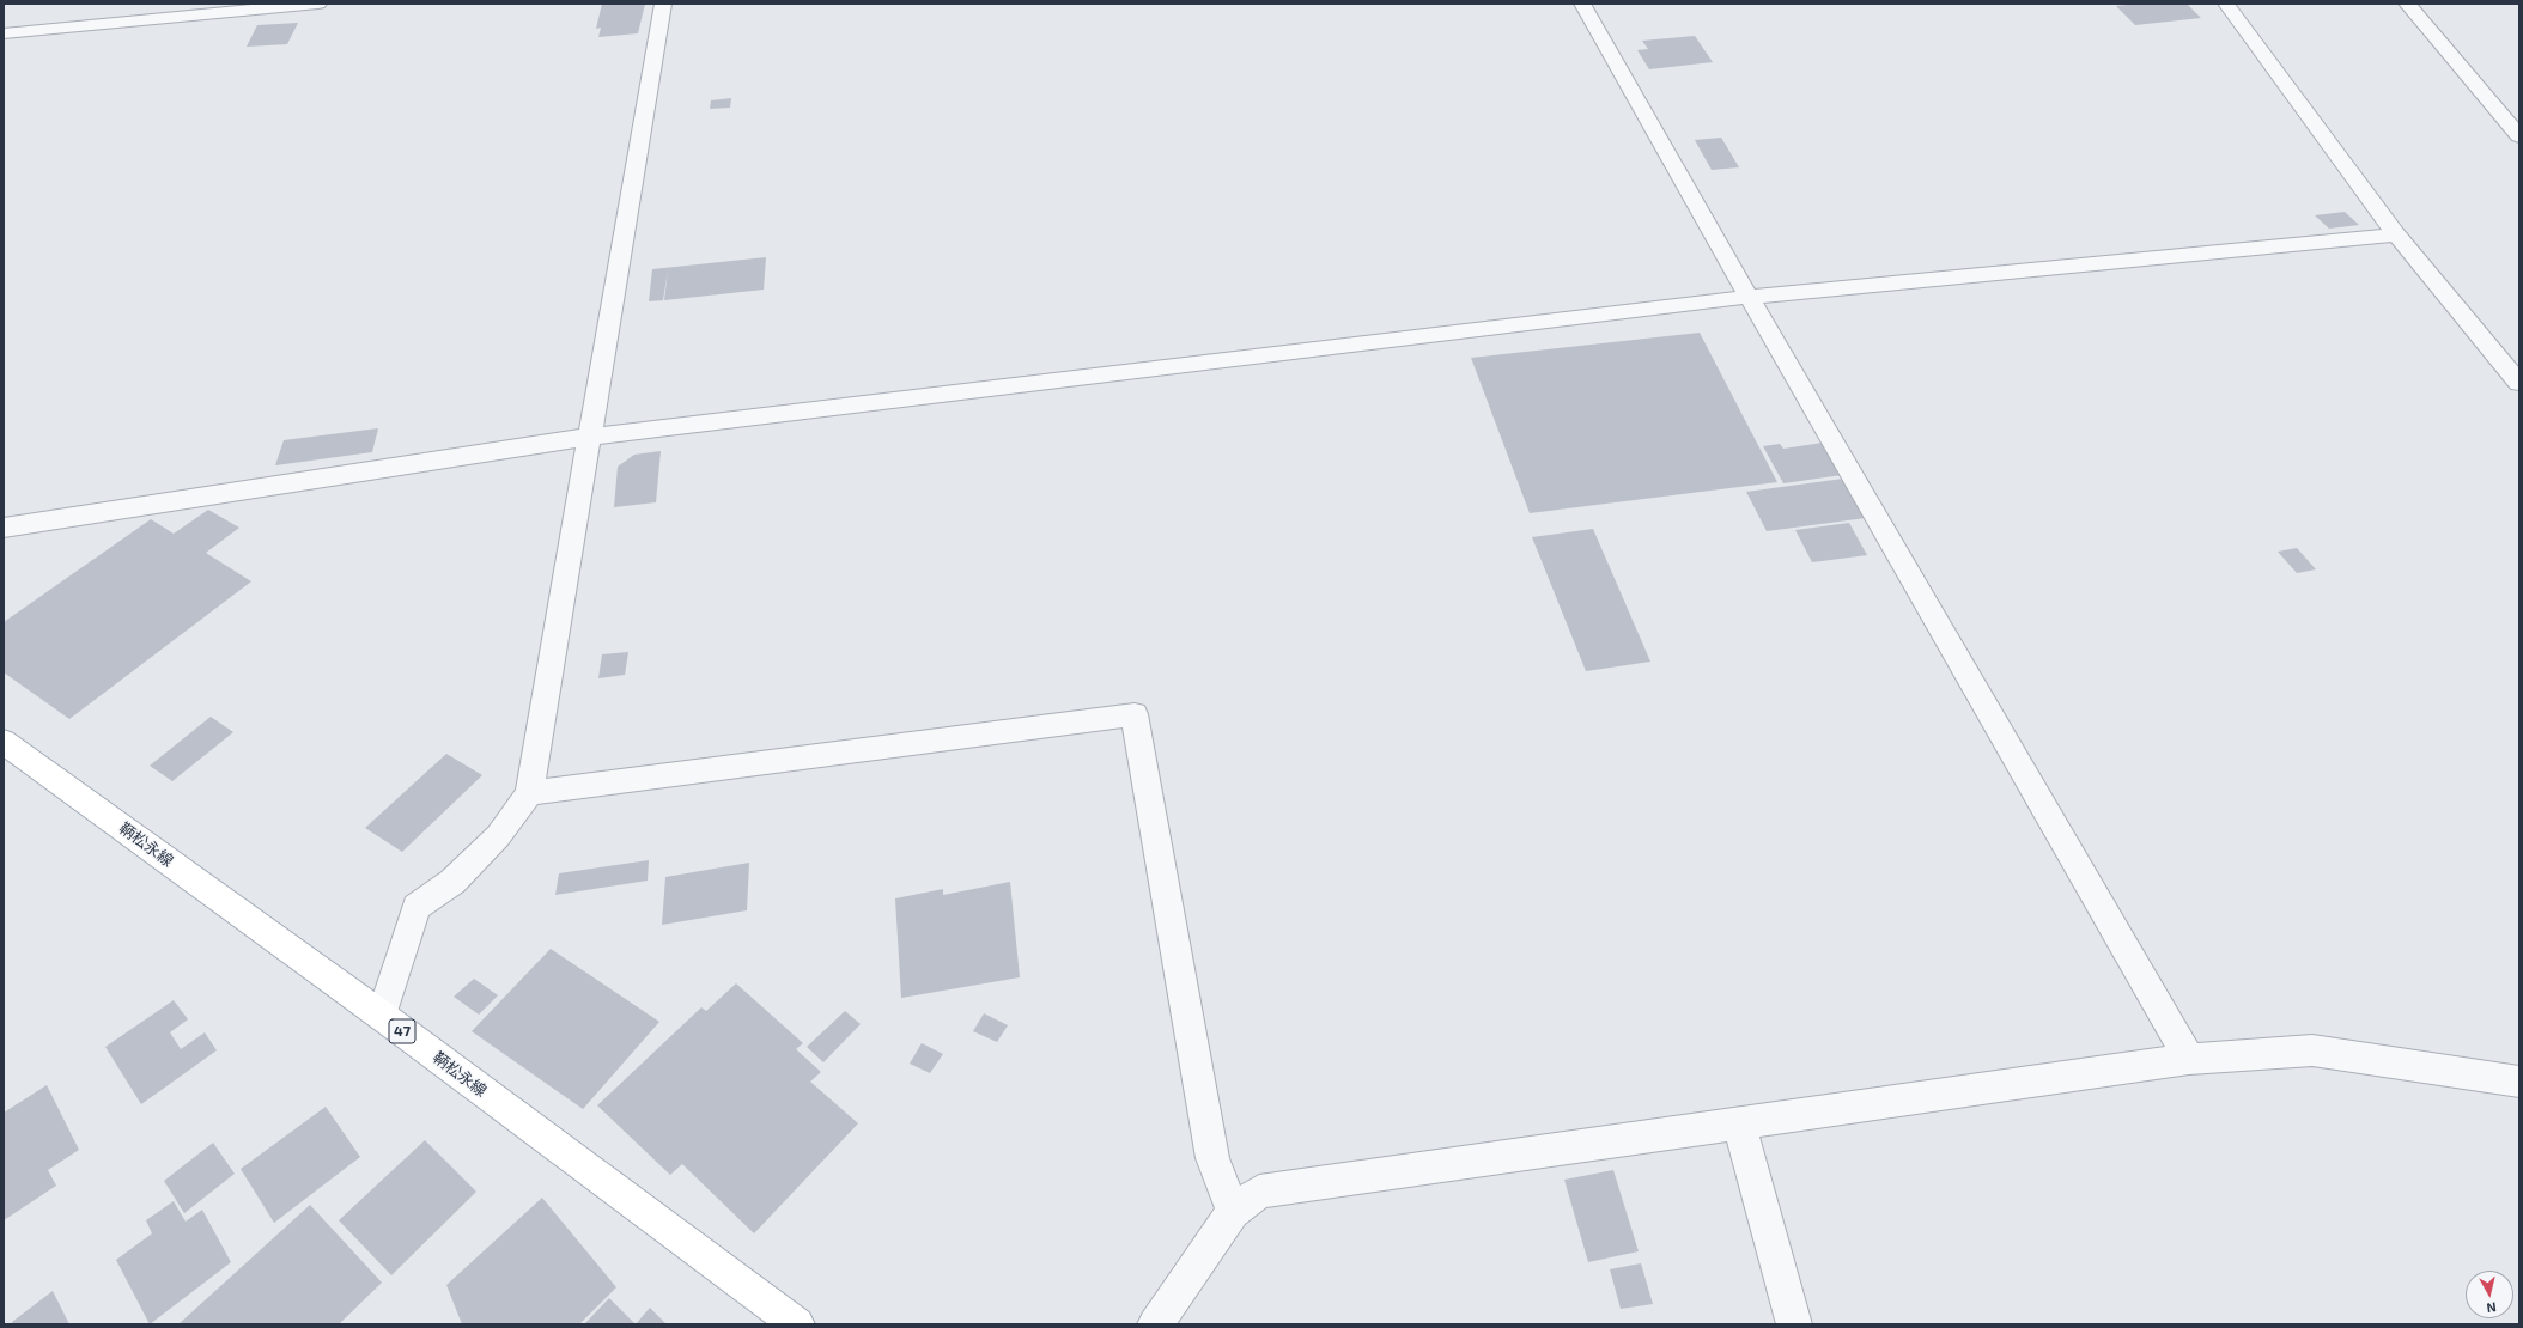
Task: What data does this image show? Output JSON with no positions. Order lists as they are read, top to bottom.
{
  "streets": {
    "main road": ["鞆松永線", "47"]
  },
  "north": "bottom"
}
